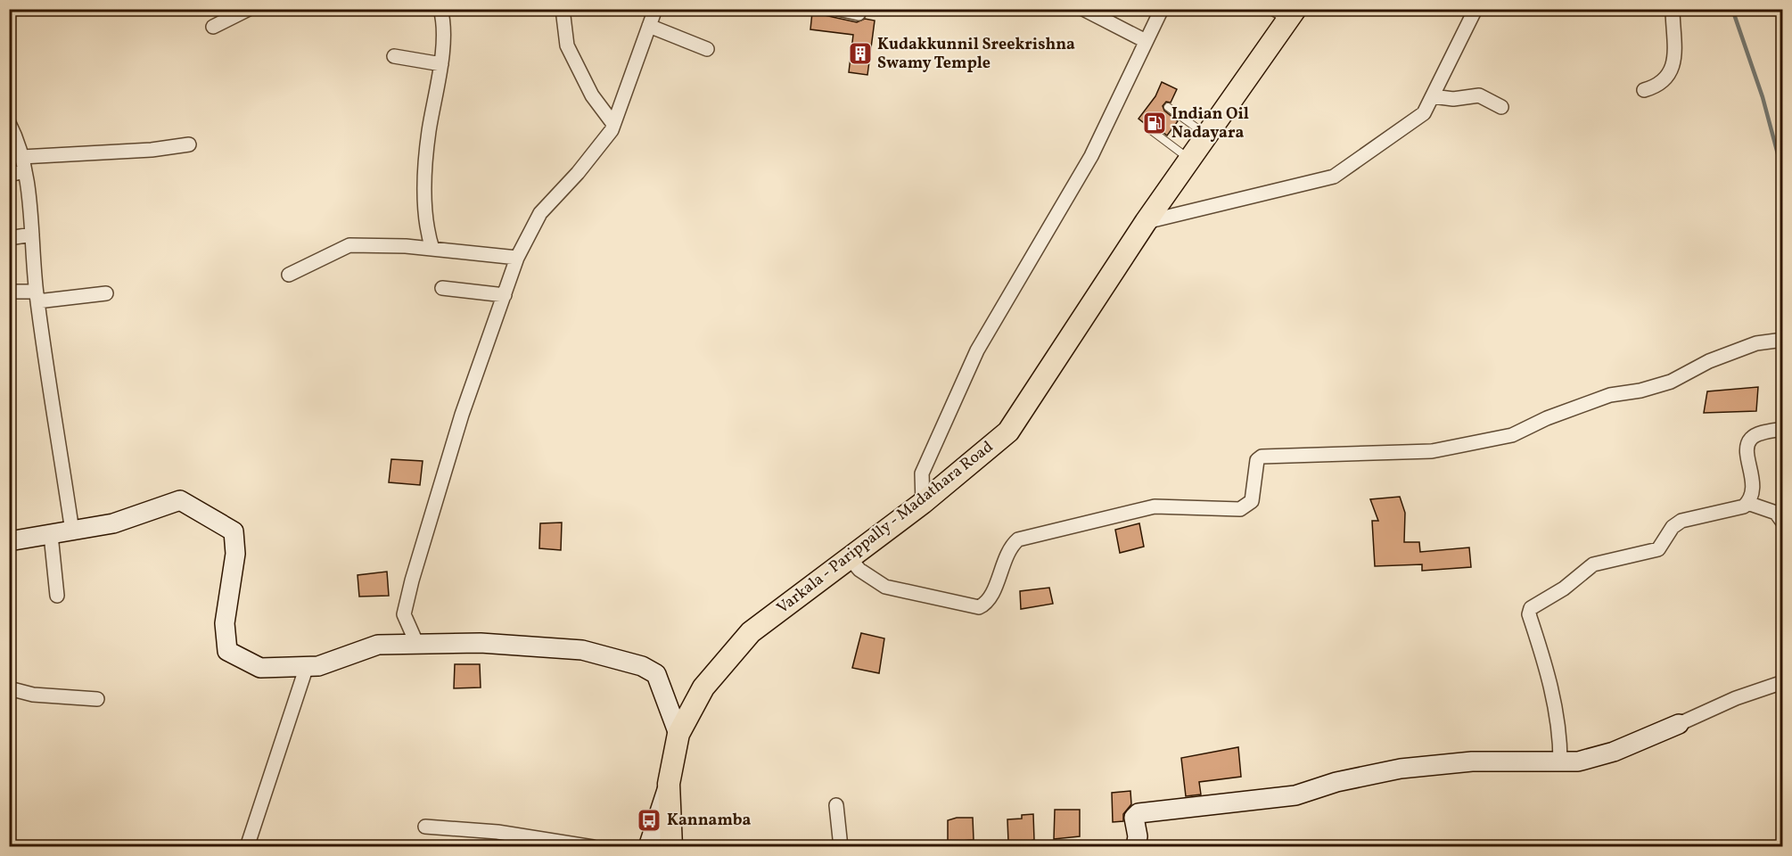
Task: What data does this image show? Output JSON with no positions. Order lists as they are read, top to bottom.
{
  "streets": {
    "main road": ["Varkala - Parippally - Madathara Road"]
  },
  "places": {
    "building": ["Kudakkunnil Sreekrishna Swamy Temple"],
    "fuel station": ["Indian Oil Nadayara"],
    "bus stop": ["Kannamba"]
  }
}
